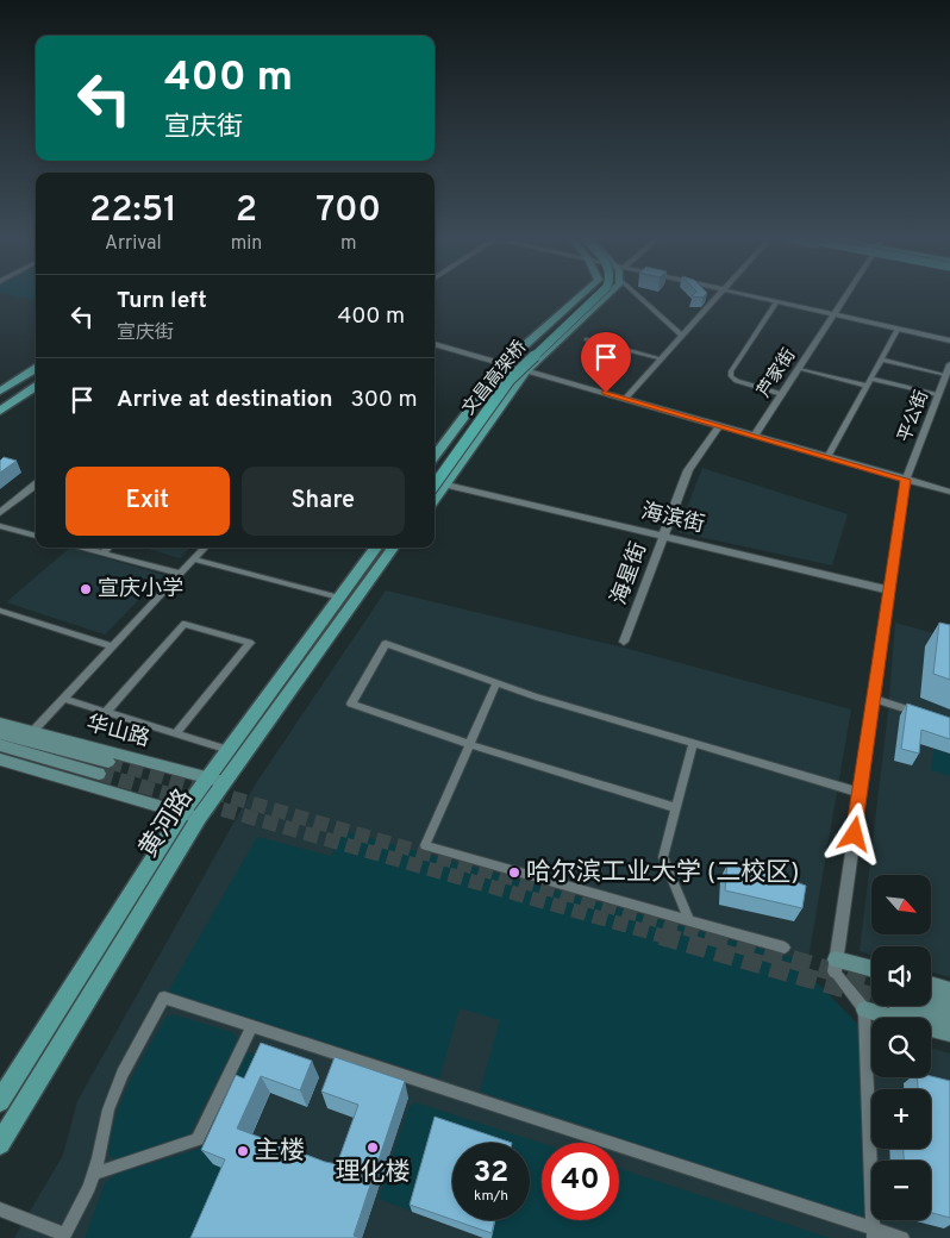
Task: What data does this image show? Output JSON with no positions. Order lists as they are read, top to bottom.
{
  "streets": {
    "highway": ["文昌高架桥"],
    "main road": ["华山路", "黄河路"],
    "street": [
      "芦家街",
      "平公街",
      "海滨街",
      "海星街"
    ]
  },
  "crossings": [
    ["平公街", "海滨街"],
    ["海滨街", "海星街"],
    ["华山路", "黄河路"]
  ],
  "places": [
    "宣庆小学",
    "哈尔滨工业大学 (二校区)",
    "理化楼",
    "主楼"
  ],
  "north": "bottom right",
  "page": {
    "turn": ["400 m", "宣庆街"],
    "eta": [
      "22:51",
      "Arrival",
      "2",
      "min",
      "700",
      "m"
    ],
    "list": [
      {
        "name": "Turn left",
        "note": "宣庆街",
        "value": "400 m"
      },
      {
        "name": "Arrive at destination",
        "value": "300 m"
      }
    ],
    "buttons": ["Exit", "Share"],
    "map_buttons": ["+", "−"],
    "speed": "32 km/h",
    "limit": "40"
  }
}
